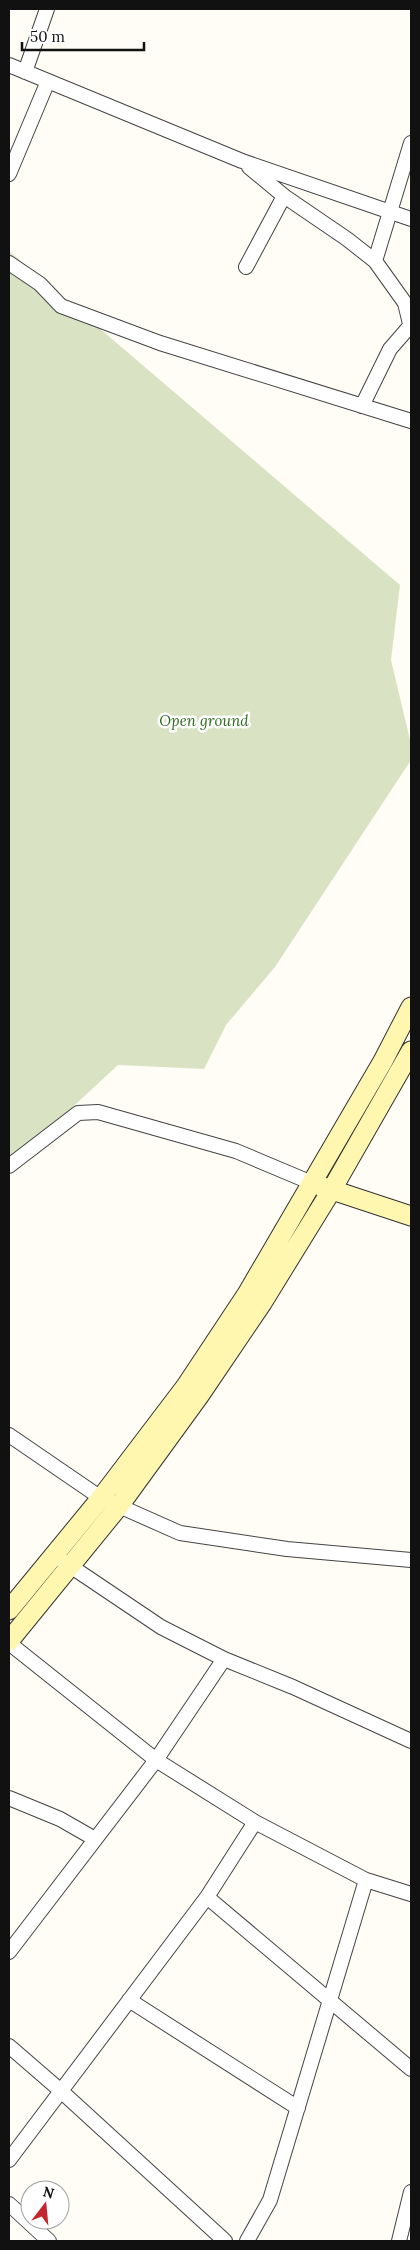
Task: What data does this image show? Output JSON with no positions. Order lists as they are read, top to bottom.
{
  "parks": ["Open ground"],
  "scale_bar": "50 m",
  "north": "top"
}
